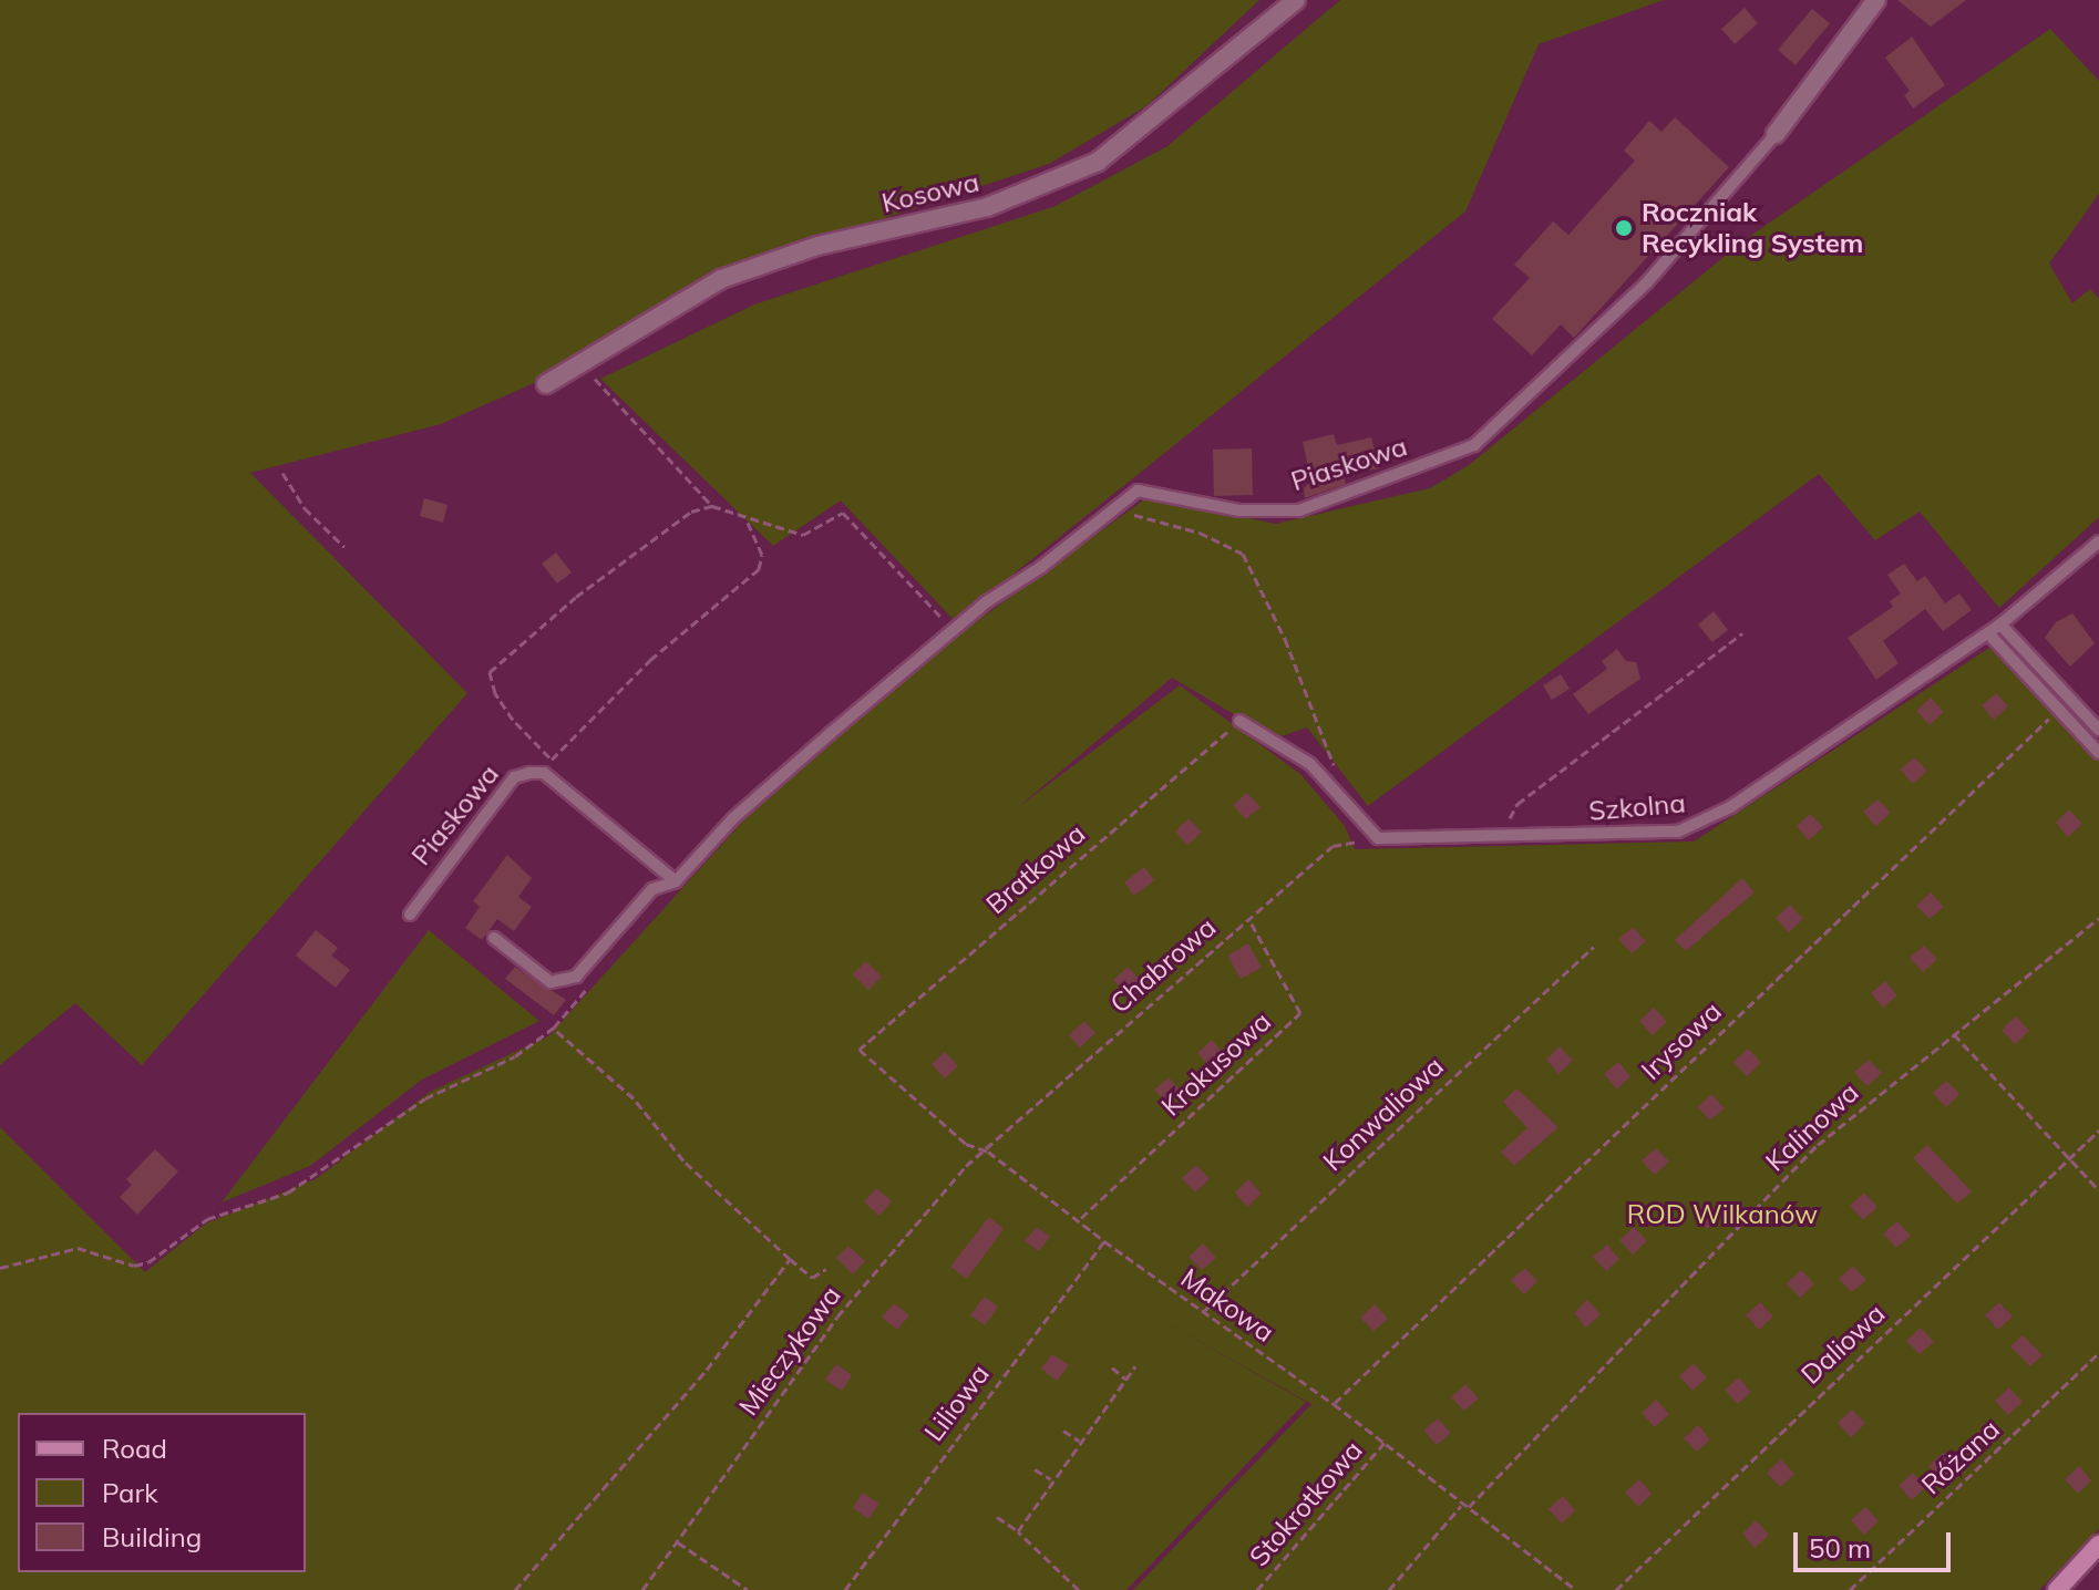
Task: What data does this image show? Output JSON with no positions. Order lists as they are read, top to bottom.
{
  "streets": {
    "street": ["Kosowa", "Piaskowa"],
    "lane": ["Szkolna"],
    "path": [
      "Bratkowa",
      "Chabrowa",
      "Irysowa",
      "Krokusowa",
      "Konwaliowa",
      "Kalinowa",
      "Makowa",
      "Daliowa",
      "Mieczykowa",
      "Liliowa",
      "Różana",
      "Stokrotkowa"
    ]
  },
  "crossings": [
    ["Szkolna", "Chabrowa"],
    ["Bratkowa", "Makowa"],
    ["Chabrowa", "Krokusowa"],
    ["Chabrowa", "Makowa"],
    ["Chabrowa", "Mieczykowa"],
    ["Irysowa", "Makowa"],
    ["Krokusowa", "Makowa"],
    ["Konwaliowa", "Makowa"],
    ["Kalinowa", "Makowa"],
    ["Makowa", "Mieczykowa"],
    ["Makowa", "Liliowa"],
    ["Makowa", "Stokrotkowa"]
  ],
  "parks": ["ROD Wilkanów"],
  "places": ["Roczniak Recykling System"],
  "legend": ["Road", "Park", "Building"],
  "scale_bar": "50 m"
}
